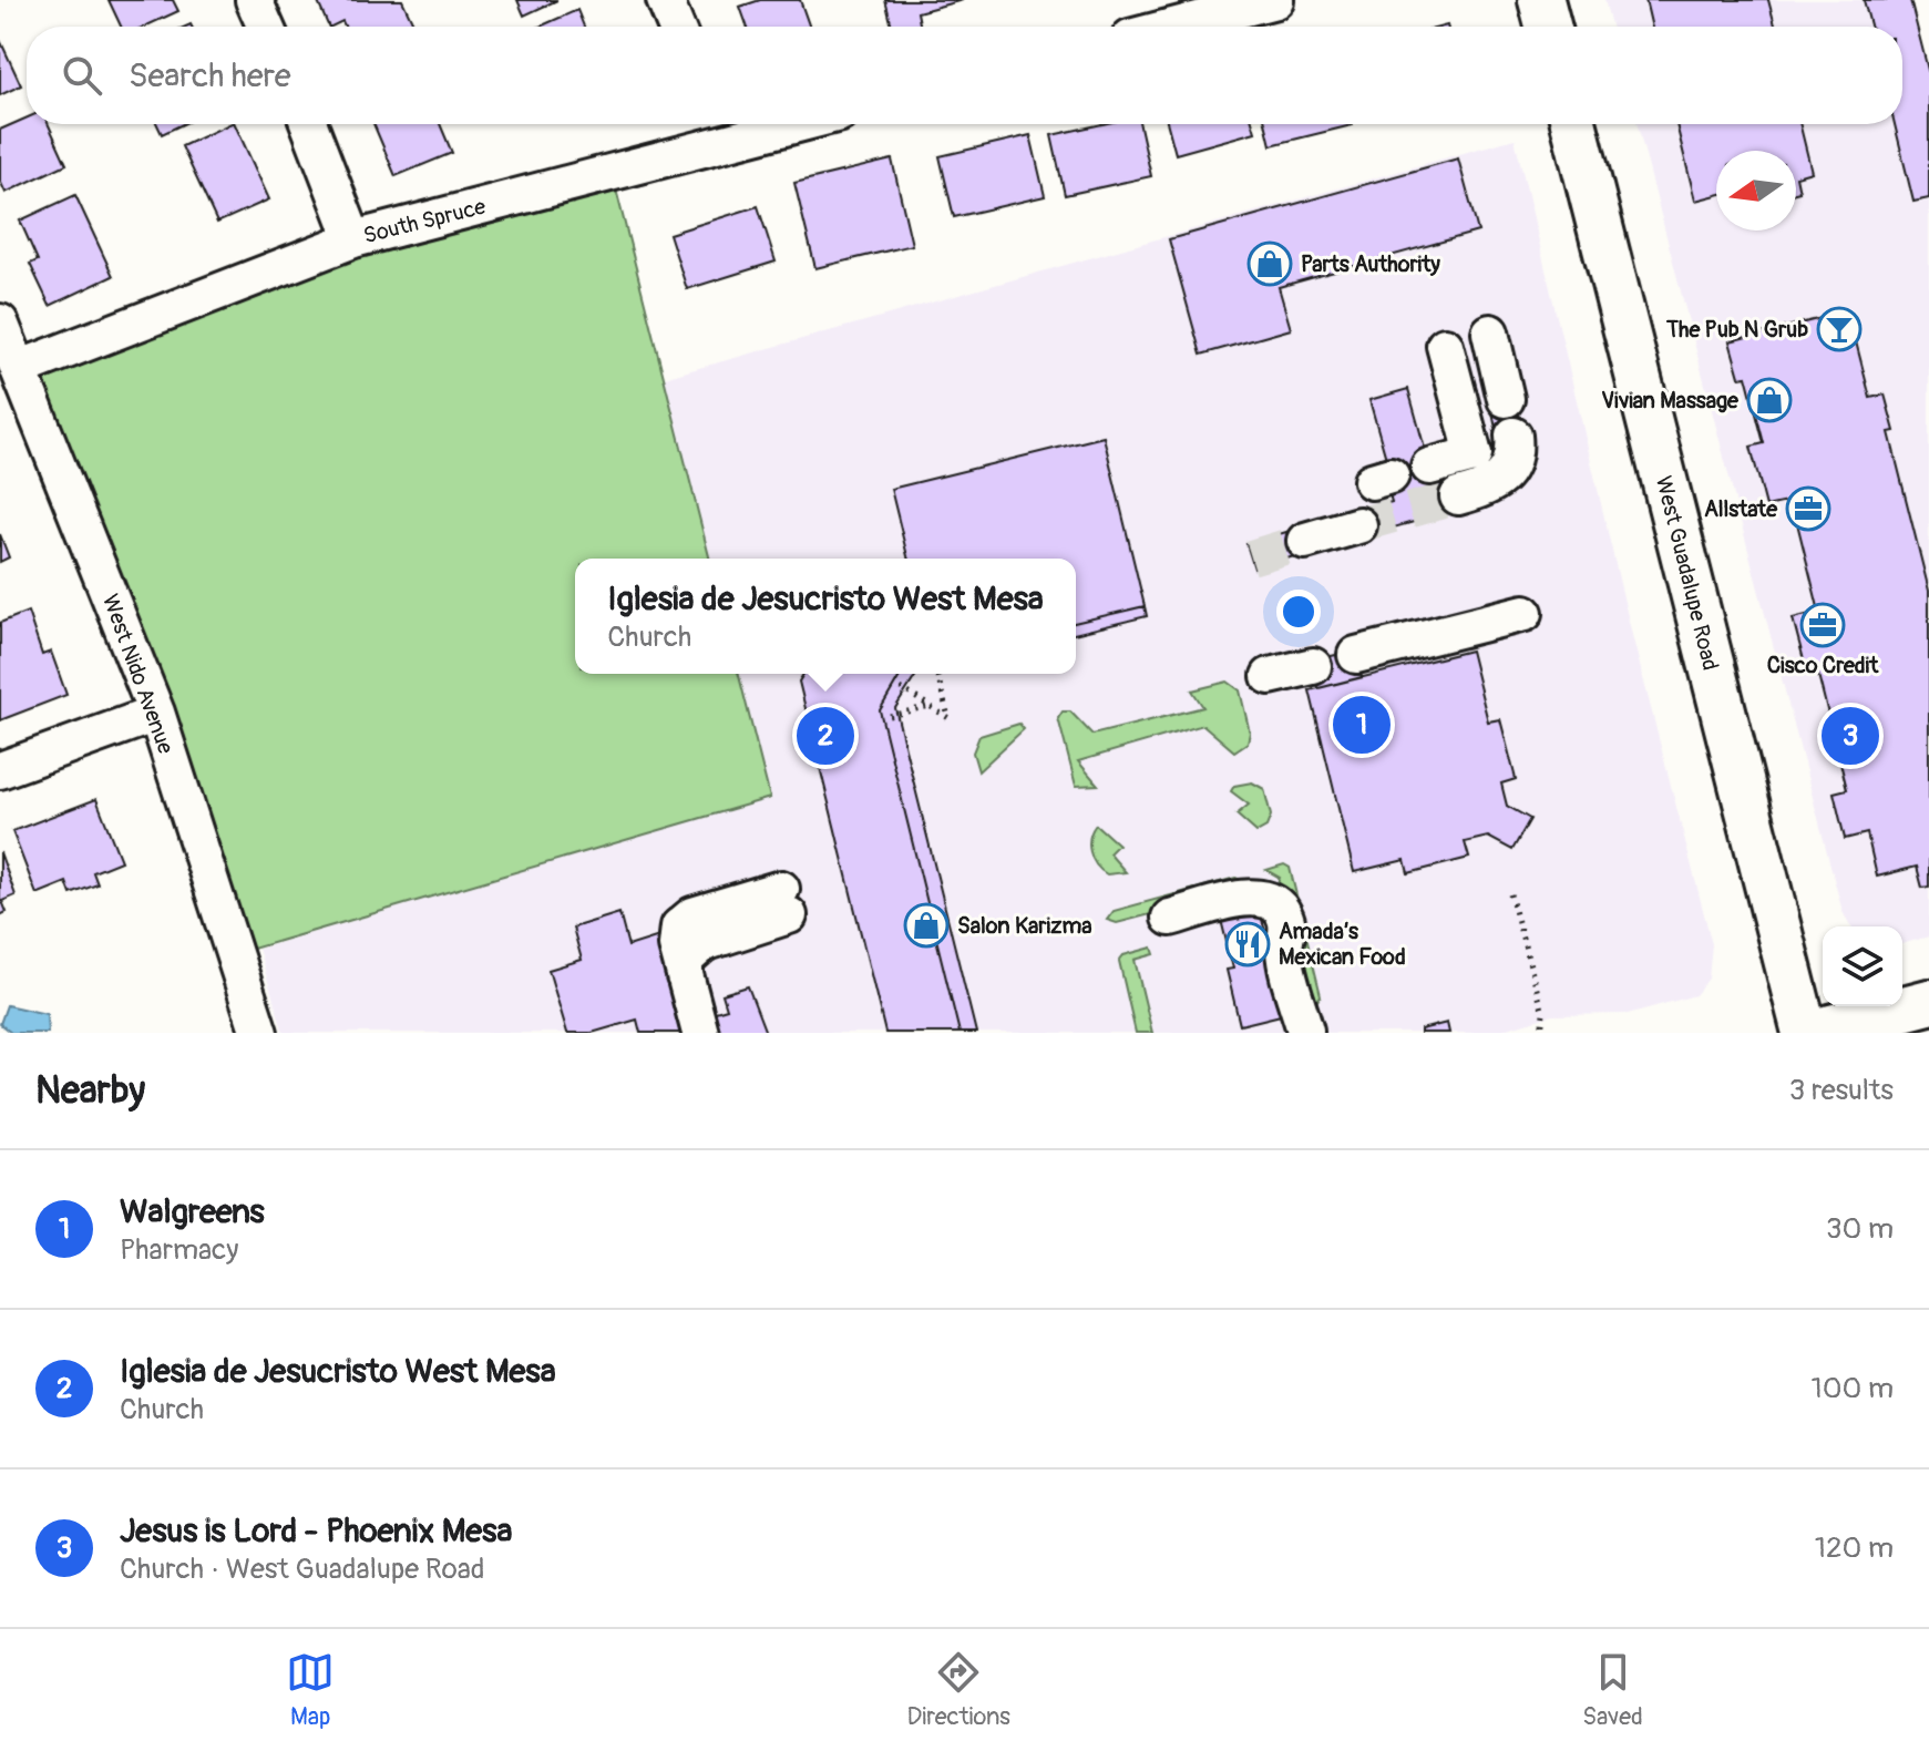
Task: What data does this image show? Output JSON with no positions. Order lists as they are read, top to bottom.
{
  "streets": {
    "main road": ["West Guadalupe Road"],
    "street": ["South Spruce", "West Nido Avenue"]
  },
  "crossings": [
    ["South Spruce", "West Nido Avenue"]
  ],
  "places": {
    "shop": ["Parts Authority", "Vivian Massage", "Salon Karizma"],
    "bar": ["The Pub N Grub"],
    "office": ["Allstate", "Cisco Credit"],
    "restaurant": ["Amada’s Mexican Food"]
  },
  "north": "left",
  "page": {
    "search": "Search here",
    "popup": ["Iglesia de Jesucristo West Mesa", "Church"],
    "pins": ["1", "2", "3"],
    "heading": ["Nearby", "3 results"],
    "list": [
      {
        "mark": "1",
        "name": "Walgreens",
        "note": "Pharmacy",
        "value": "30 m"
      },
      {
        "mark": "2",
        "name": "Iglesia de Jesucristo West Mesa",
        "note": "Church",
        "value": "100 m"
      },
      {
        "mark": "3",
        "name": "Jesus is Lord - Phoenix Mesa",
        "note": "Church · West Guadalupe Road",
        "value": "120 m"
      }
    ],
    "nav": ["Map", "Directions", "Saved"]
  }
}
